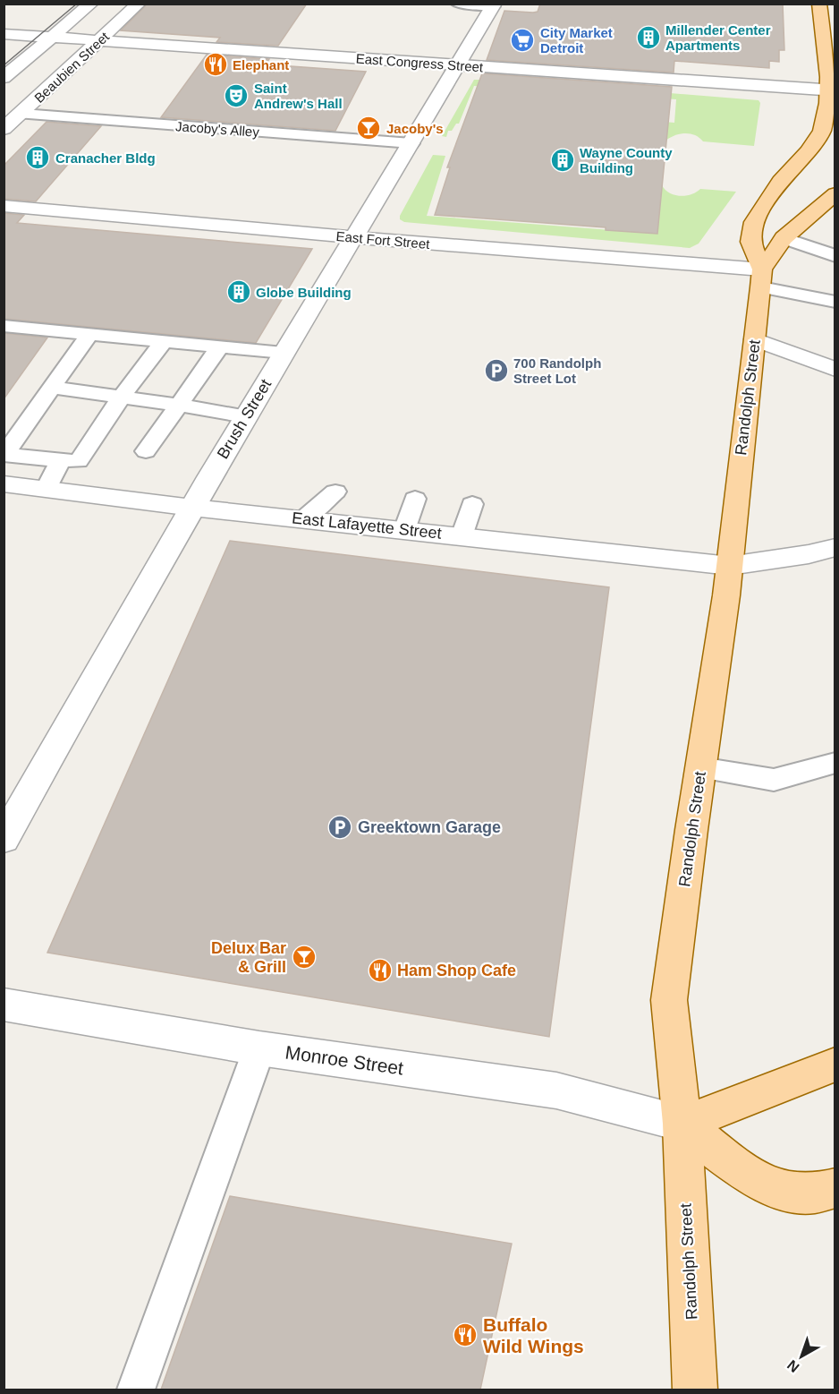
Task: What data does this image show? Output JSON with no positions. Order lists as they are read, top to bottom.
{
  "streets": {
    "main road": ["Randolph Street", "Monroe Street"],
    "street": [
      "East Congress Street",
      "Beaubien Street",
      "East Fort Street",
      "Brush Street",
      "East Lafayette Street"
    ],
    "lane": ["Jacoby's Alley"]
  },
  "crossings": [
    ["East Congress Street", "Beaubien Street"],
    ["East Congress Street", "Randolph Street"],
    ["East Congress Street", "Brush Street"],
    ["Beaubien Street", "Jacoby's Alley"],
    ["Jacoby's Alley", "Brush Street"],
    ["East Fort Street", "Randolph Street"],
    ["East Fort Street", "Brush Street"],
    ["Randolph Street", "East Lafayette Street"],
    ["Randolph Street", "Monroe Street"],
    ["Brush Street", "East Lafayette Street"]
  ],
  "places": {
    "building": [
      "Millender Center Apartments",
      "Cranacher Bldg",
      "Wayne County Building",
      "Globe Building"
    ],
    "supermarket": ["City Market Detroit"],
    "restaurant": ["Elephant", "Ham Shop Cafe", "Buffalo Wild Wings"],
    "theatre": ["Saint Andrew's Hall"],
    "bar": ["Jacoby's", "Delux Bar & Grill"],
    "parking": ["700 Randolph Street Lot", "Greektown Garage"]
  },
  "north": "bottom left"
}
